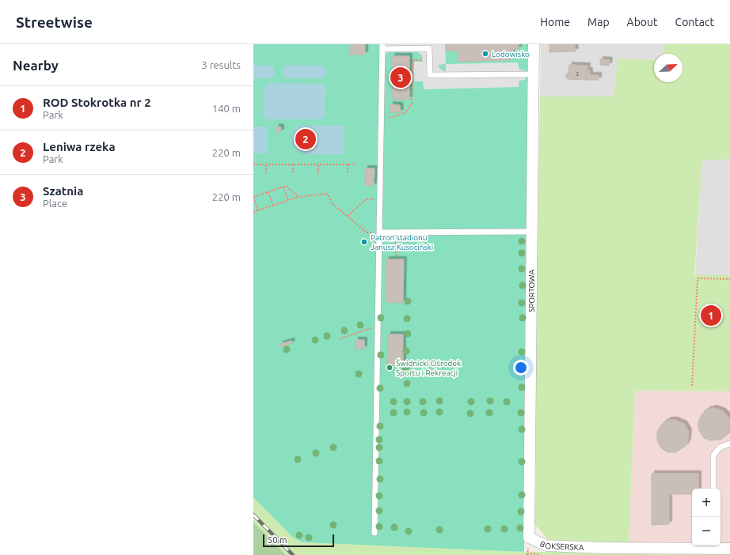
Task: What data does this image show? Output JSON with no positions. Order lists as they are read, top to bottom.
{
  "streets": {
    "street": ["SPORTOWA", "BOKSERSKA"]
  },
  "crossings": [
    ["SPORTOWA", "BOKSERSKA"]
  ],
  "places": ["Lodowisko", "Patron stadionu Janusz Kusociński", "Świdnicki Ośrodek Sportu i Rekreacji"],
  "house_numbers": ["3"],
  "scale_bar": "50 m",
  "north": "top right",
  "page": {
    "header": "Streetwise",
    "nav": [
      "Home",
      "Map",
      "About",
      "Contact"
    ],
    "heading": ["Nearby", "3 results"],
    "pins": ["3", "2", "1"],
    "list": [
      {
        "mark": "1",
        "name": "ROD Stokrotka nr 2",
        "note": "Park",
        "value": "140 m"
      },
      {
        "mark": "2",
        "name": "Leniwa rzeka",
        "note": "Park",
        "value": "220 m"
      },
      {
        "mark": "3",
        "name": "Szatnia",
        "note": "Place",
        "value": "220 m"
      }
    ],
    "map_buttons": ["+", "−"],
    "scale": "50 m"
  }
}
